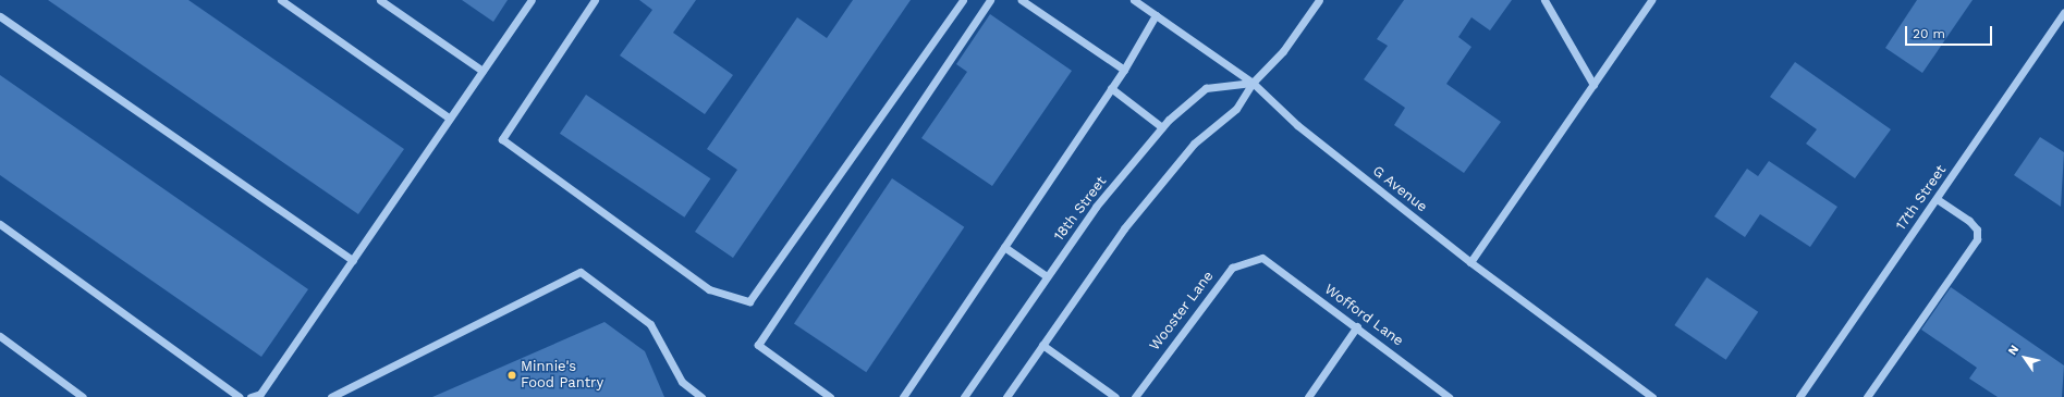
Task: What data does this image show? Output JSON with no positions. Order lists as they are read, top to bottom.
{
  "streets": {
    "street": [
      "G Avenue",
      "17th Street",
      "18th Street",
      "Wooster Lane",
      "Wofford Lane"
    ]
  },
  "crossings": [
    ["G Avenue", "18th Street"],
    ["Wooster Lane", "Wofford Lane"]
  ],
  "places": ["Minnie's Food Pantry"],
  "scale_bar": "20 m",
  "north": "top left"
}
